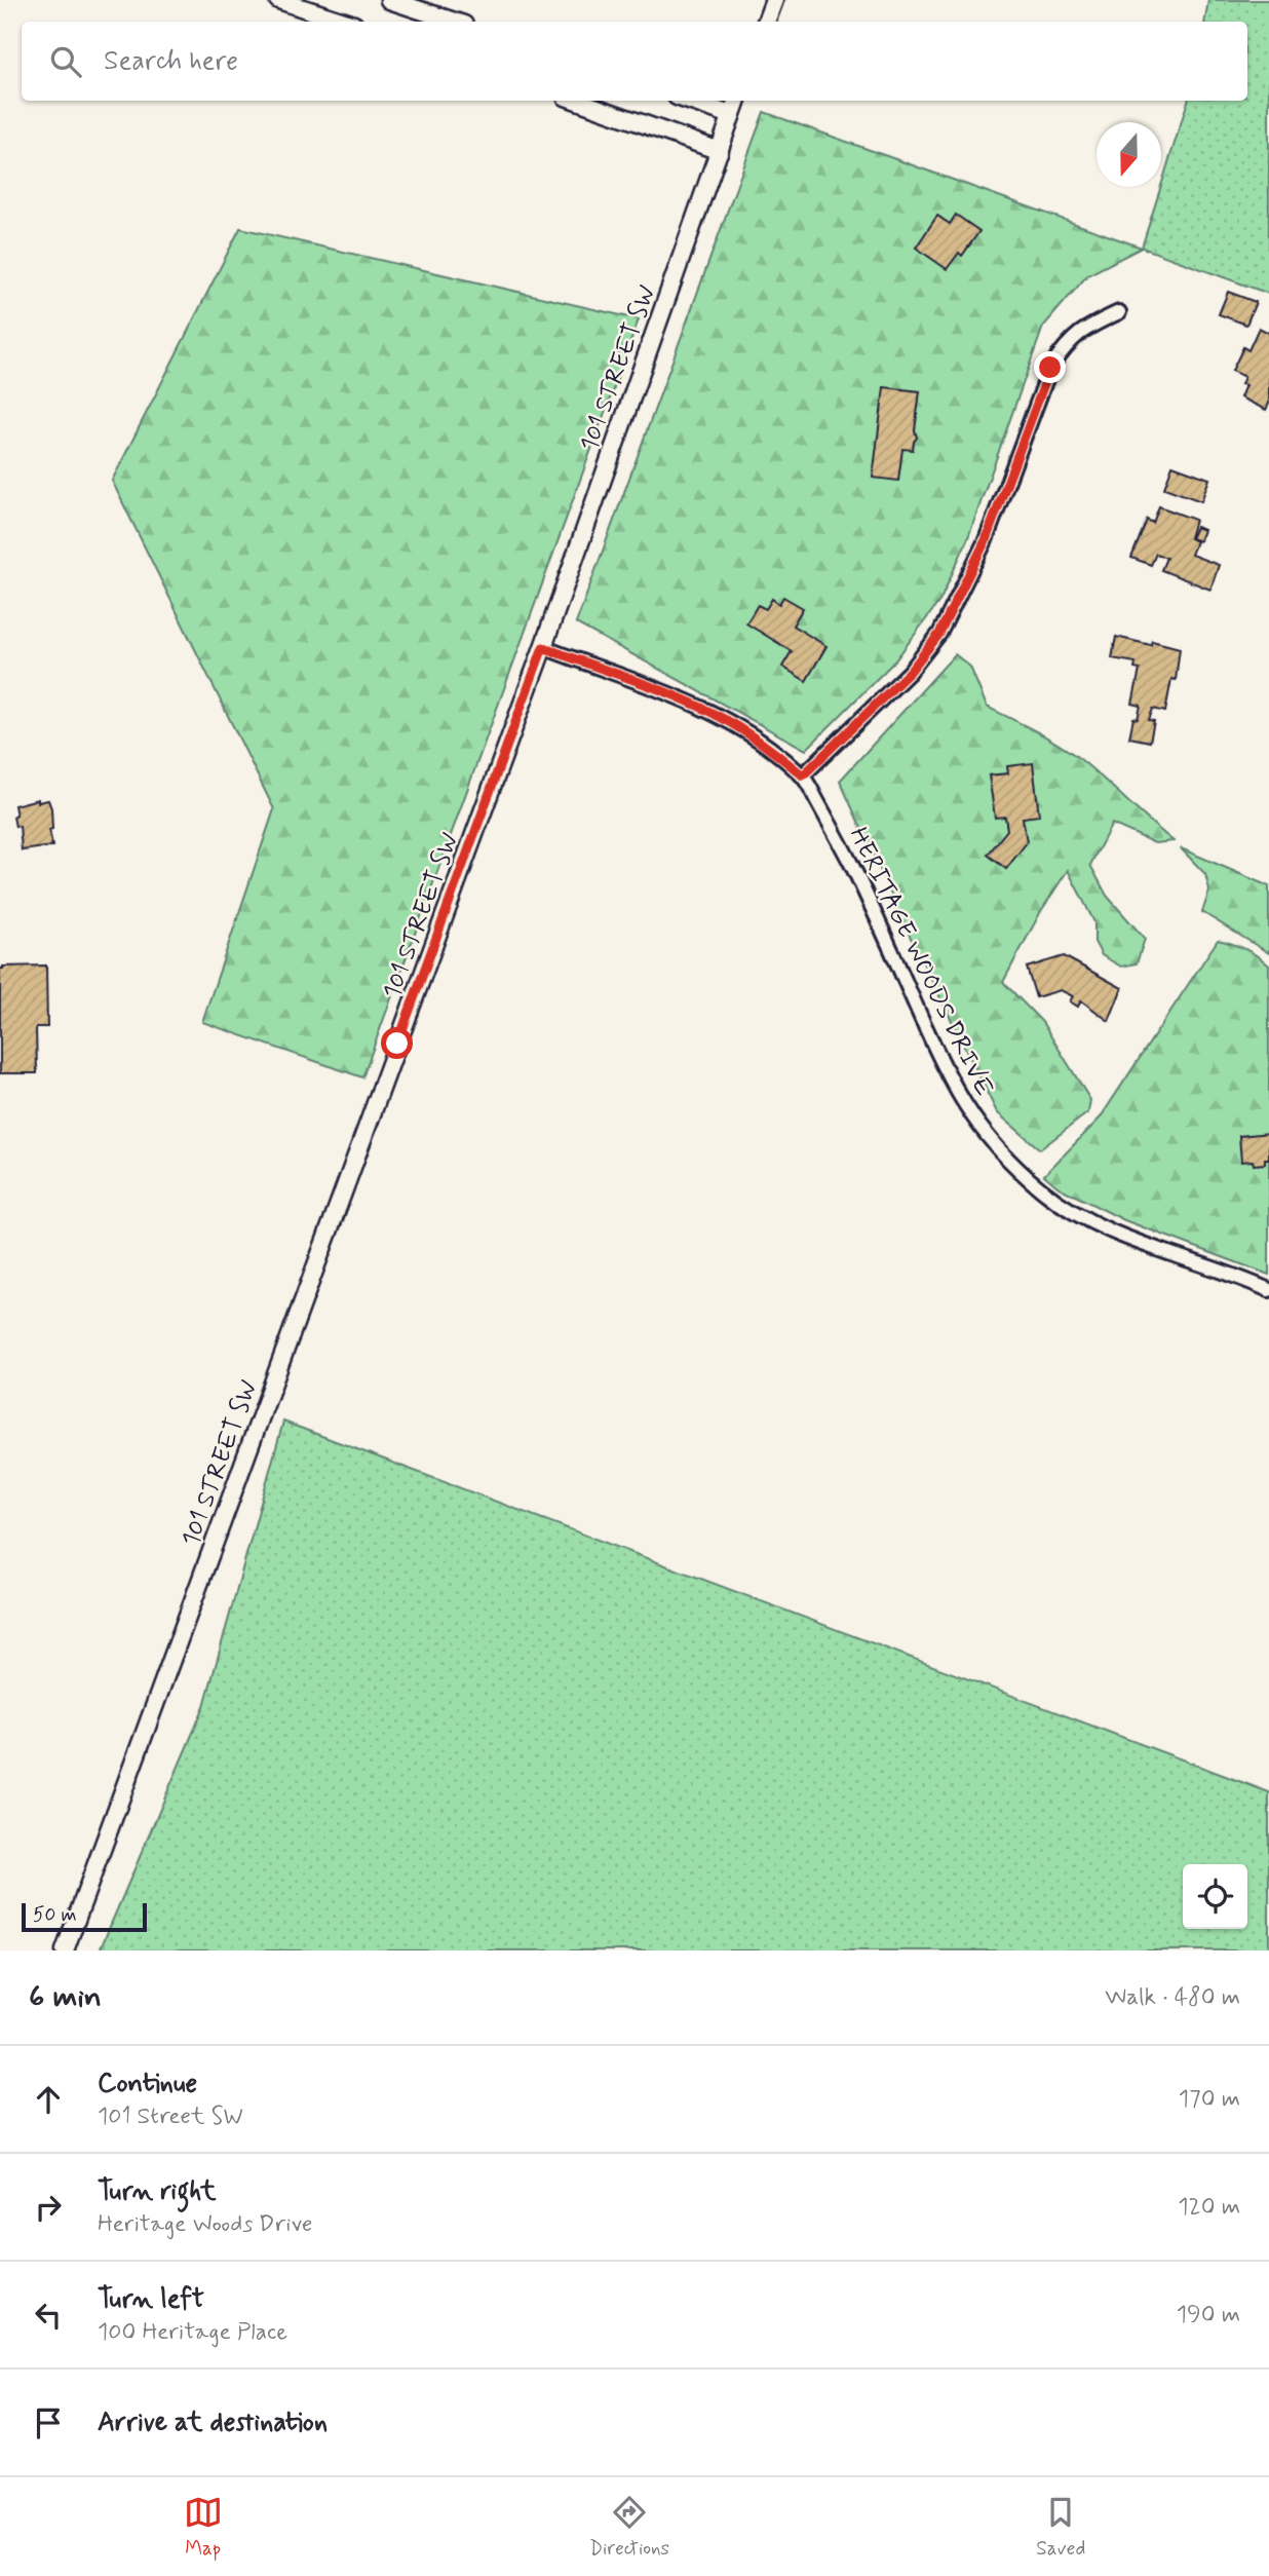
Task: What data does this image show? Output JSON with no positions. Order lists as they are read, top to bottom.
{
  "streets": {
    "street": ["101 STREET SW", "HERITAGE WOODS DRIVE"]
  },
  "crossings": [
    ["101 STREET SW", "HERITAGE WOODS DRIVE"]
  ],
  "scale_bar": "50 m",
  "north": "bottom",
  "page": {
    "search": "Search here",
    "scale": "50 m",
    "heading": ["6 min", "Walk · 480 m"],
    "list": [
      ["Continue", "101 Street SW", "170 m"],
      ["Turn right", "Heritage Woods Drive", "120 m"],
      ["Turn left", "100 Heritage Place", "190 m"],
      "Arrive at destination"
    ],
    "nav": ["Map", "Directions", "Saved"]
  }
}
